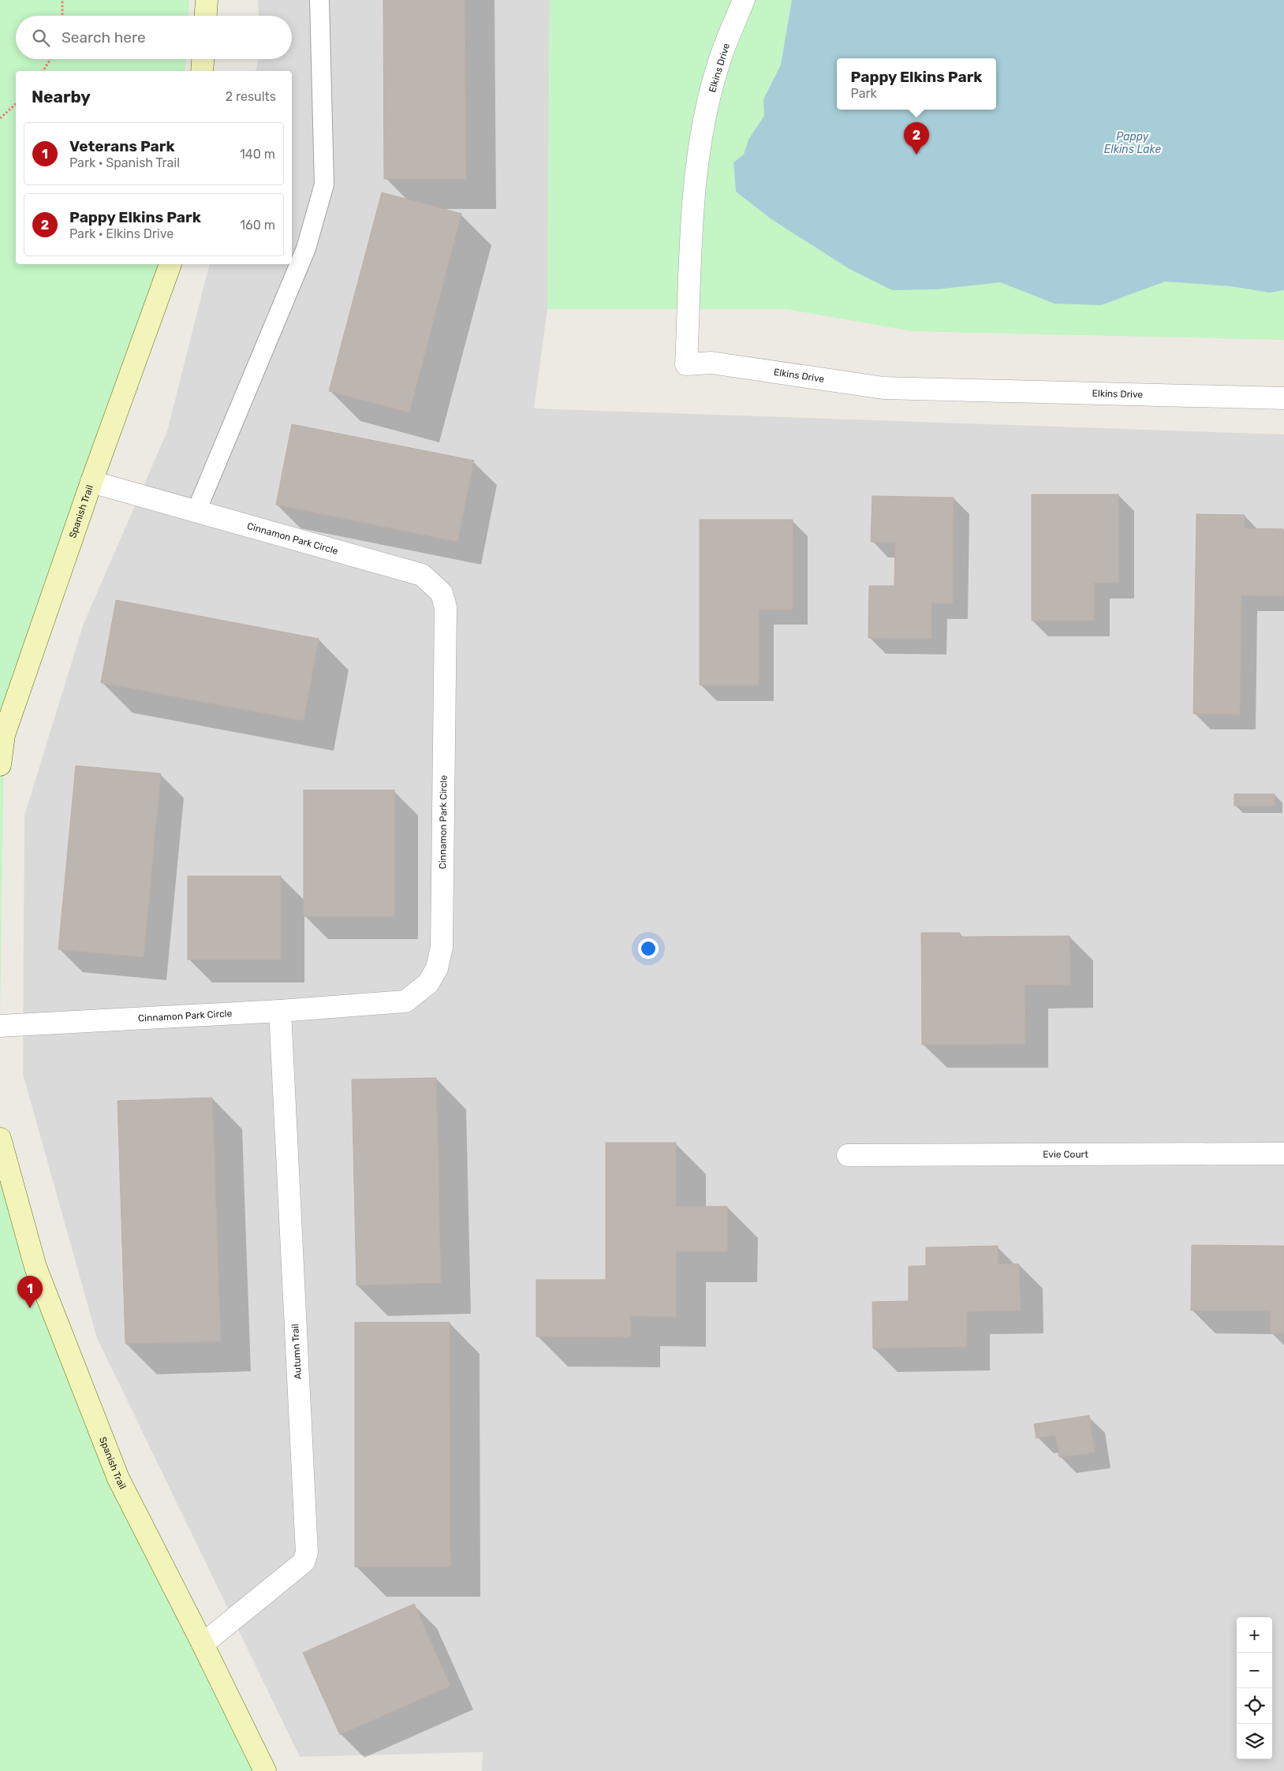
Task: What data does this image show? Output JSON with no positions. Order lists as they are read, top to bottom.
{
  "streets": {
    "street": [
      "Elkins Drive",
      "Spanish Trail",
      "Cinnamon Park Circle",
      "Evie Court",
      "Autumn Trail"
    ]
  },
  "crossings": [
    ["Spanish Trail", "Cinnamon Park Circle"],
    ["Spanish Trail", "Autumn Trail"],
    ["Cinnamon Park Circle", "Autumn Trail"]
  ],
  "water": ["Pappy Elkins Lake"],
  "page": {
    "search": "Search here",
    "popup": ["Pappy Elkins Park", "Park"],
    "heading": ["Nearby", "2 results"],
    "pins": ["2", "1"],
    "list": [
      {
        "mark": "1",
        "name": "Veterans Park",
        "note": "Park · Spanish Trail",
        "value": "140 m"
      },
      {
        "mark": "2",
        "name": "Pappy Elkins Park",
        "note": "Park · Elkins Drive",
        "value": "160 m"
      }
    ],
    "map_buttons": ["+", "−"]
  }
}
